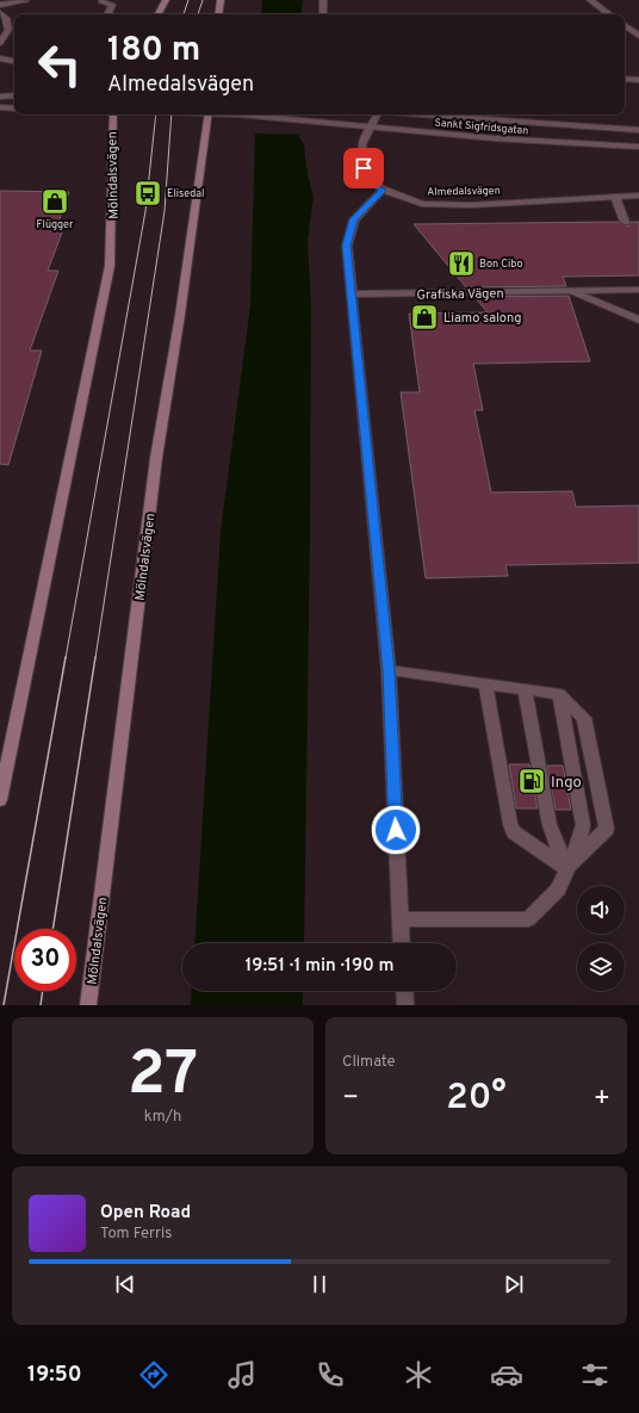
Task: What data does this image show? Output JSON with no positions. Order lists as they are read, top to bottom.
{
  "streets": {
    "main road": ["Mölndalsvägen"],
    "street": ["Sankt Sigfridsgatan", "Almedalsvägen", "Grafiska Vägen"]
  },
  "crossings": [
    ["Sankt Sigfridsgatan", "Almedalsvägen"]
  ],
  "places": {
    "bus stop": ["Elisedal"],
    "shop": ["Flügger", "Liamo salong"],
    "restaurant": ["Bon Cibo"],
    "fuel station": ["Ingo"]
  },
  "page": {
    "turn": ["180 m", "Almedalsvägen"],
    "limit": "30",
    "trip": "19:51 · 1 min · 190 m",
    "tile": [
      ["27", "km/h"],
      "Climate"
    ],
    "heat": ["−", "20°", "+"],
    "song": ["Open Road", "Tom Ferris"],
    "tabs": "19:50"
  }
}
